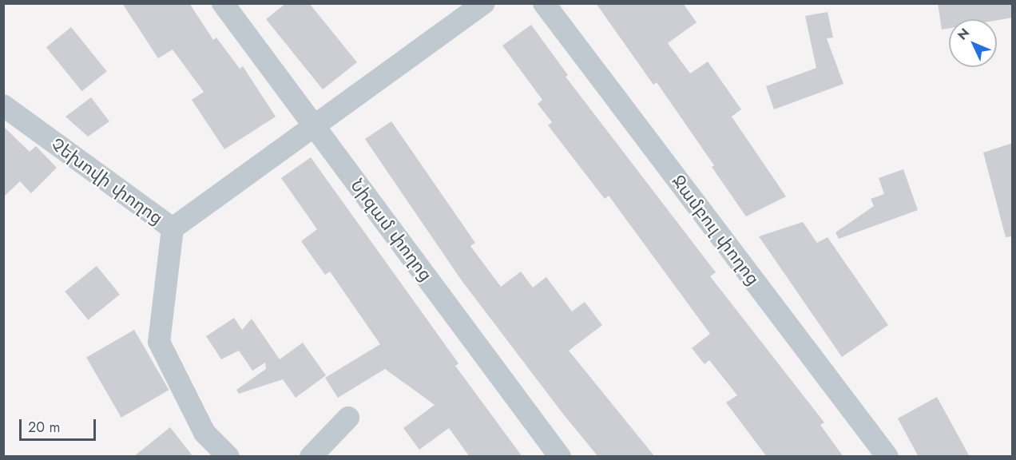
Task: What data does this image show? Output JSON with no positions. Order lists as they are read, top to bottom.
{
  "streets": {
    "street": ["Չեխովի փողոց", "Նիզամ փողոց", "Ջամբուլ փողոց"]
  },
  "scale_bar": "20 m",
  "north": "top left"
}
